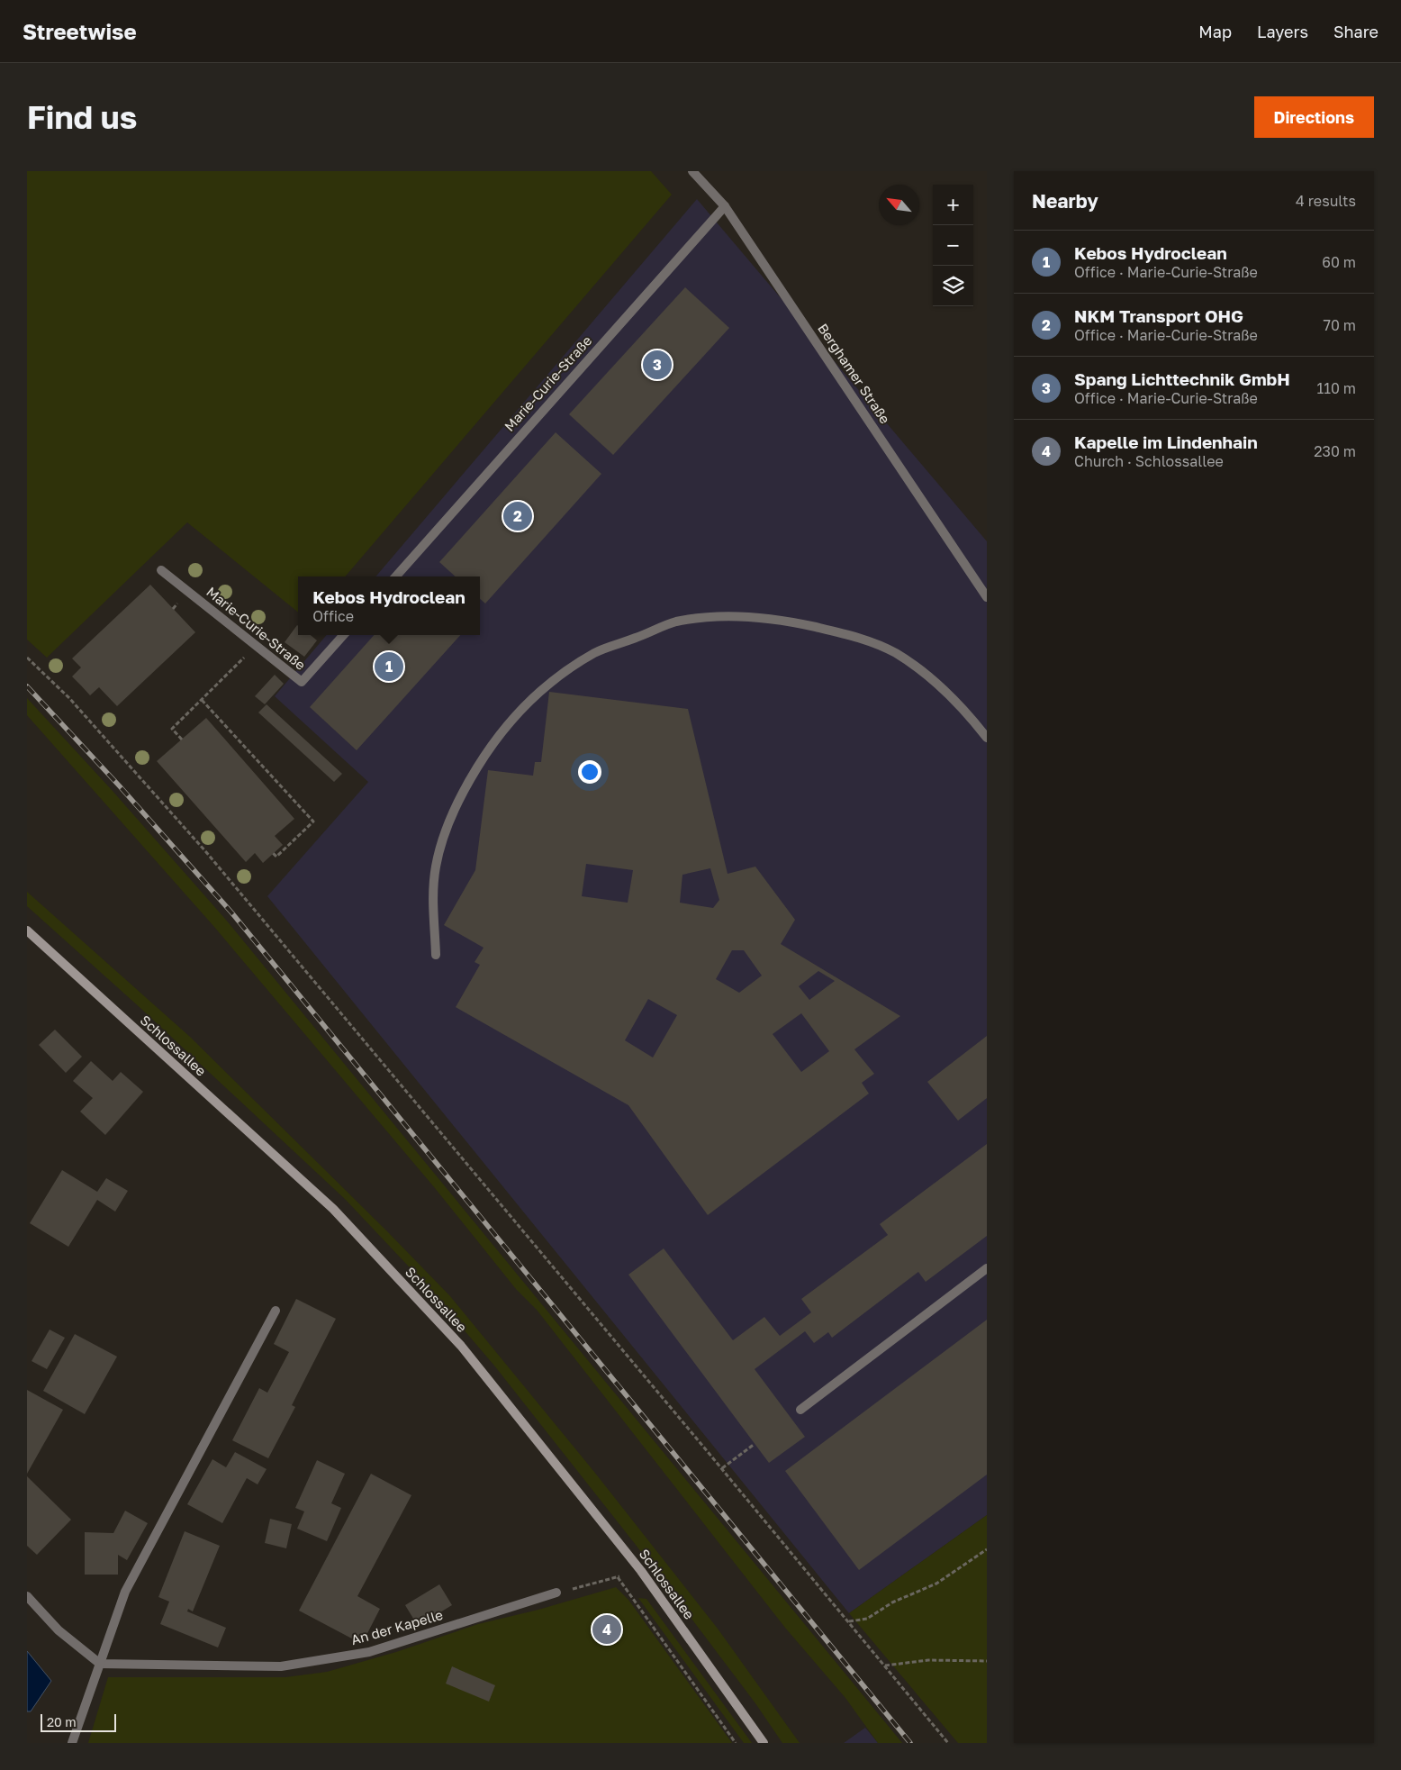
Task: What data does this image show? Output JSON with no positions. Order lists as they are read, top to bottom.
{
  "streets": {
    "main road": ["Schlossallee"],
    "street": ["Berghamer Straße", "Marie-Curie-Straße", "An der Kapelle"]
  },
  "crossings": [
    ["Berghamer Straße", "Marie-Curie-Straße"]
  ],
  "scale_bar": "20 m",
  "north": "top left",
  "page": {
    "header": "Streetwise",
    "nav": ["Map", "Layers", "Share"],
    "buttons": "Directions",
    "title": "Find us",
    "heading": ["Nearby", "4 results"],
    "map_buttons": ["+", "−"],
    "list": [
      {
        "mark": "1",
        "name": "Kebos Hydroclean",
        "note": "Office · Marie-Curie-Straße",
        "value": "60 m"
      },
      {
        "mark": "2",
        "name": "NKM Transport OHG",
        "note": "Office · Marie-Curie-Straße",
        "value": "70 m"
      },
      {
        "mark": "3",
        "name": "Spang Lichttechnik GmbH",
        "note": "Office · Marie-Curie-Straße",
        "value": "110 m"
      },
      {
        "mark": "4",
        "name": "Kapelle im Lindenhain",
        "note": "Church · Schlossallee",
        "value": "230 m"
      }
    ],
    "pins": [
      "3",
      "2",
      "1",
      "4"
    ],
    "popup": ["Kebos Hydroclean", "Office"],
    "scale": "20 m"
  }
}
